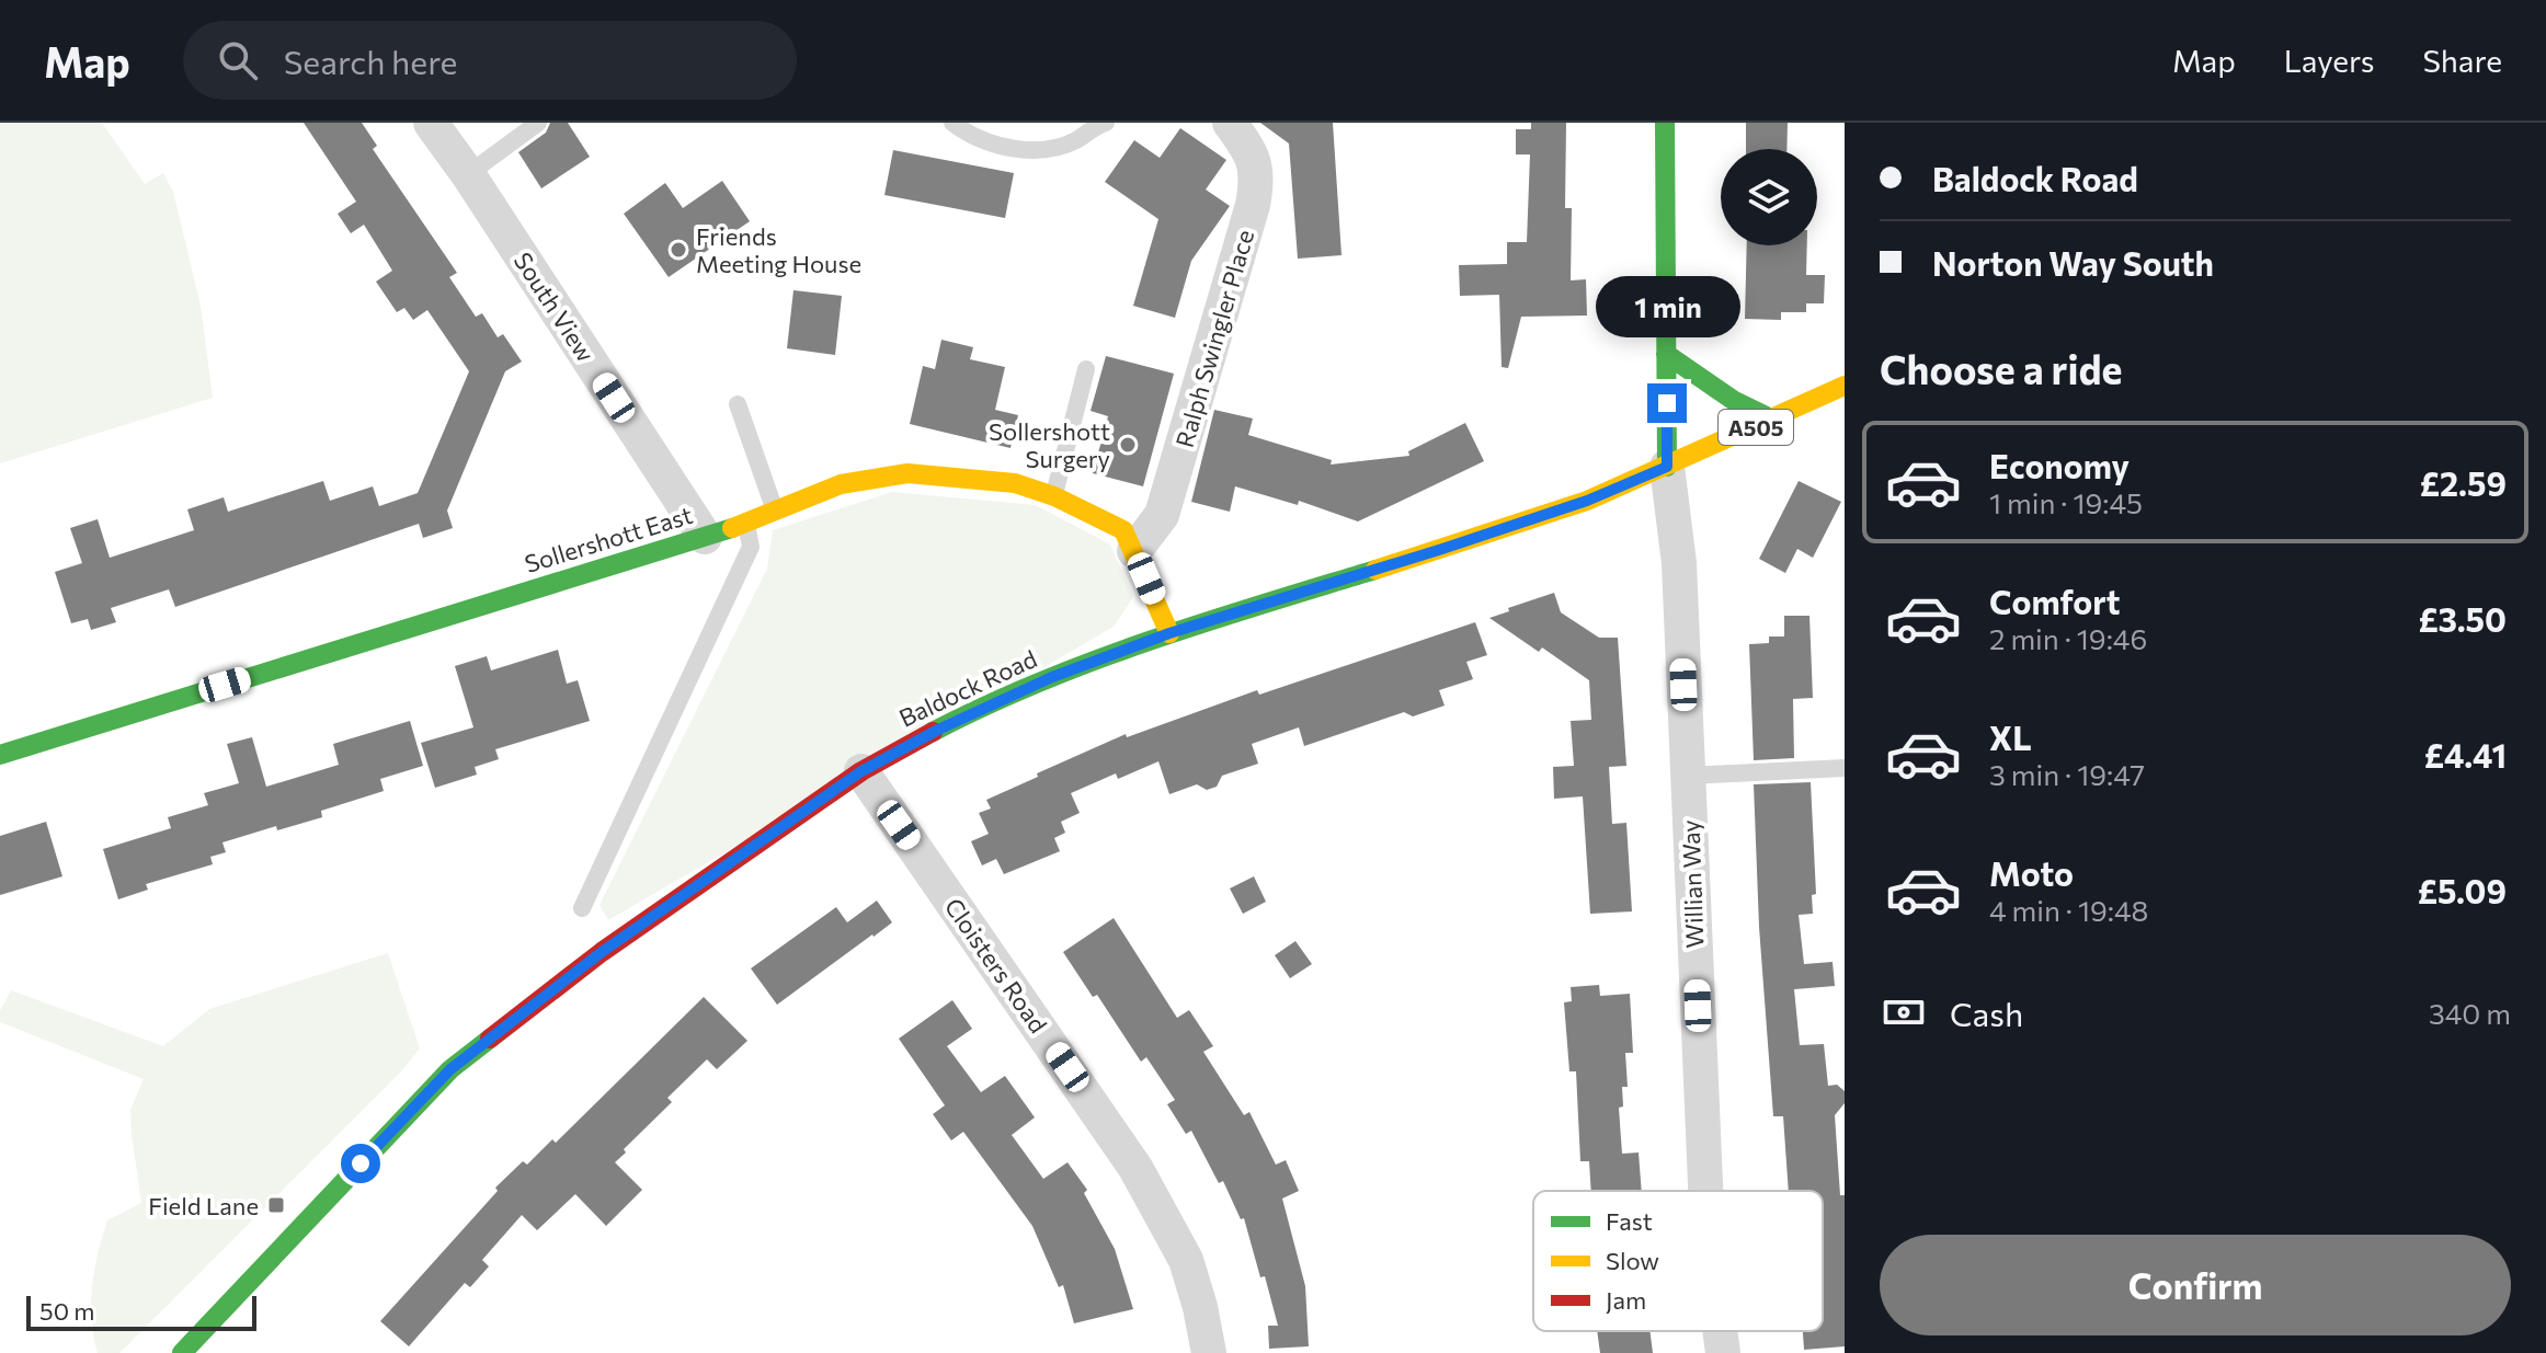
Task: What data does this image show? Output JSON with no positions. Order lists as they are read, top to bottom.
{
  "streets": {
    "main road": ["A505", "Sollershott East", "Baldock Road"],
    "street": [
      "South View",
      "Ralph Swingler Place",
      "Willian Way",
      "Cloisters Road"
    ]
  },
  "crossings": [
    ["South View", "Sollershott East"],
    ["Ralph Swingler Place", "Sollershott East"],
    ["Sollershott East", "Baldock Road"],
    ["Baldock Road", "Willian Way"],
    ["Baldock Road", "Cloisters Road"]
  ],
  "places": {
    "other": ["Friends Meeting House", "Sollershott Surgery"],
    "transit": ["Field Lane"]
  },
  "legend": ["Fast", "Slow", "Jam"],
  "scale_bar": "50 m",
  "page": {
    "header": "Map",
    "search": "Search here",
    "nav": ["Map", "Layers", "Share"],
    "banner": ["Baldock Road", "Norton Way South"],
    "bubble": "1 min",
    "heading": "Choose a ride",
    "list": [
      {
        "name": "Economy",
        "note": "1 min · 19:45",
        "value": "£2.59"
      },
      {
        "name": "Comfort",
        "note": "2 min · 19:46",
        "value": "£3.50"
      },
      {
        "name": "XL",
        "note": "3 min · 19:47",
        "value": "£4.41"
      },
      {
        "name": "Moto",
        "note": "4 min · 19:48",
        "value": "£5.09"
      }
    ],
    "pay": ["Cash", "340 m"],
    "buttons": "Confirm",
    "scale": "50 m"
  }
}
